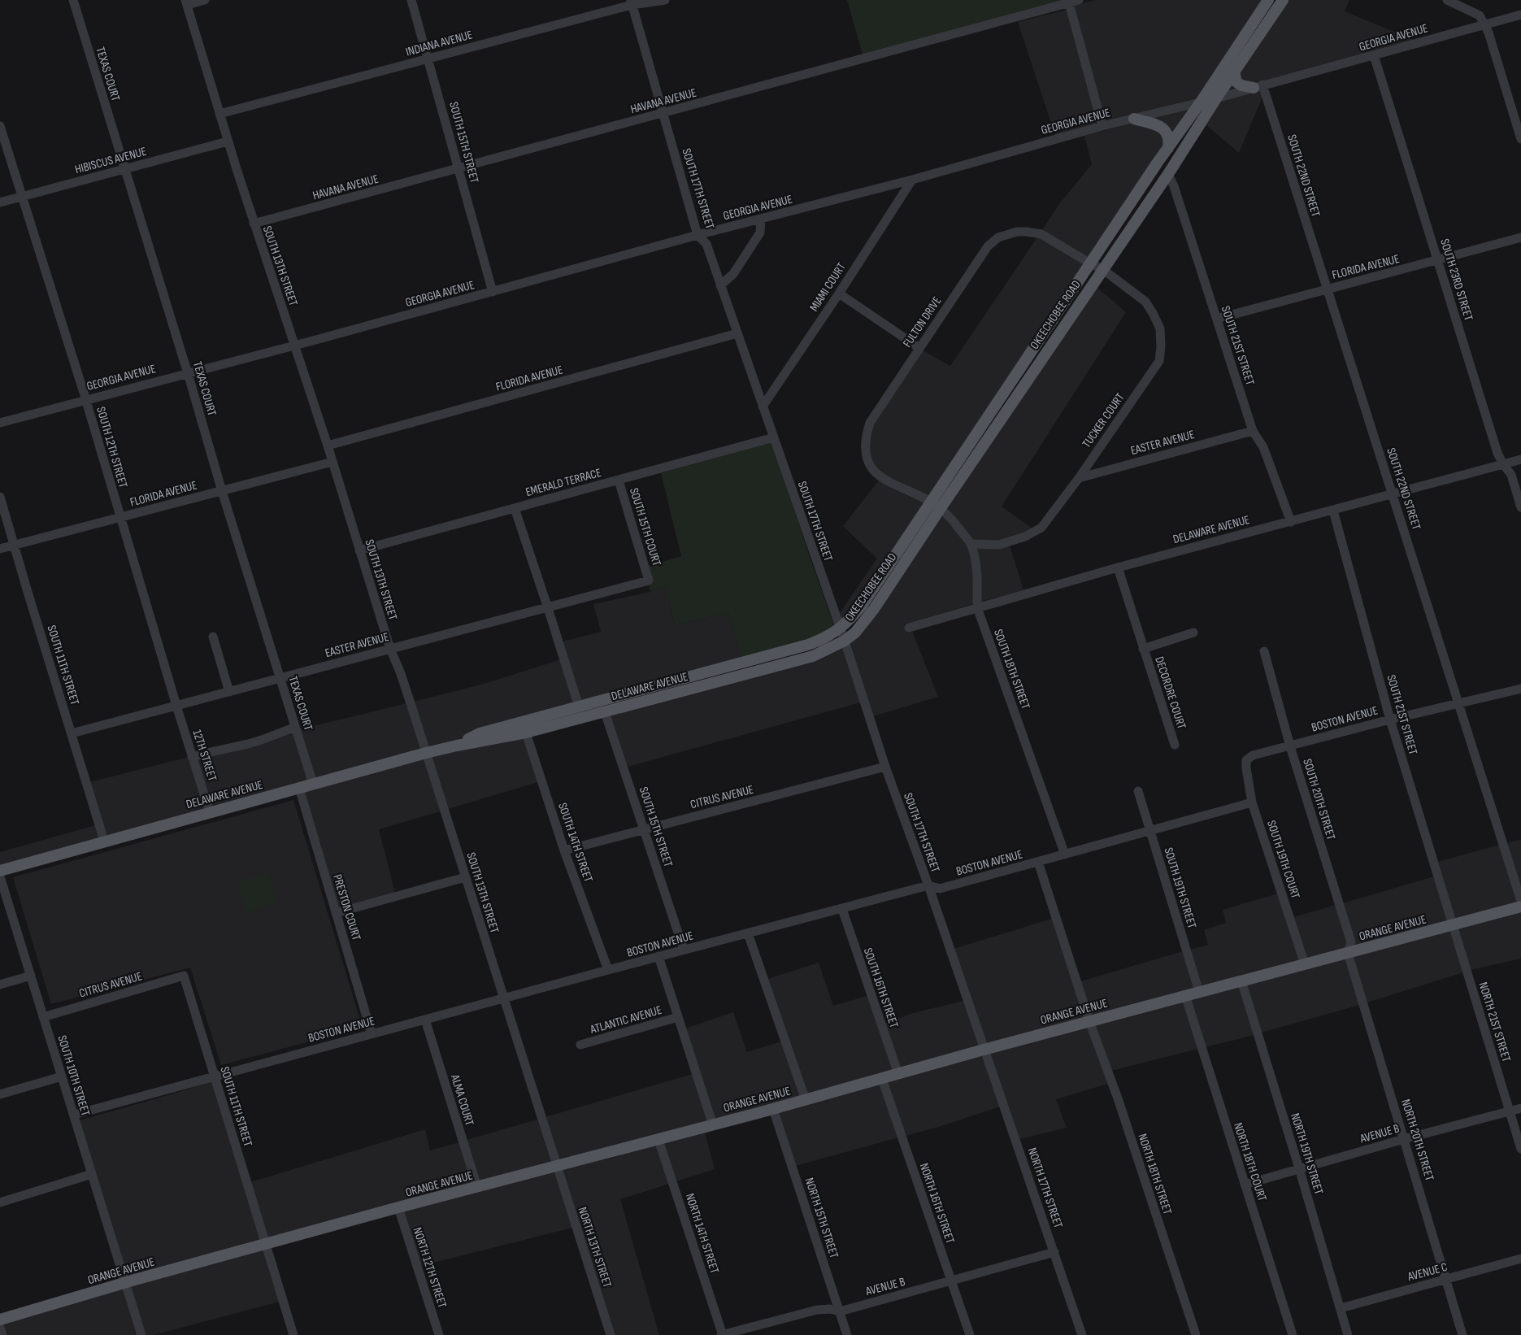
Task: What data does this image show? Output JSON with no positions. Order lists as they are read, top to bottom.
{
  "streets": {
    "main road": ["OKEECHOBEE ROAD", "DELAWARE AVENUE", "ORANGE AVENUE"],
    "street": [
      "GEORGIA AVENUE",
      "INDIANA AVENUE",
      "TEXAS COURT",
      "HAVANA AVENUE",
      "SOUTH 15TH STREET",
      "HIBISCUS AVENUE",
      "SOUTH 22ND STREET",
      "SOUTH 17TH STREET",
      "SOUTH 13TH STREET",
      "FLORIDA AVENUE",
      "SOUTH 23RD STREET",
      "MIAMI COURT",
      "FULTON DRIVE",
      "SOUTH 21ST STREET",
      "TUCKER COURT",
      "EASTER AVENUE",
      "SOUTH 12TH STREET",
      "EMERALD TERRACE",
      "SOUTH 15TH COURT",
      "SOUTH 11TH STREET",
      "SOUTH 18TH STREET",
      "DECORDRE COURT",
      "BOSTON AVENUE",
      "12TH STREET",
      "CITRUS AVENUE",
      "SOUTH 20TH STREET",
      "SOUTH 14TH STREET",
      "SOUTH 19TH COURT",
      "SOUTH 19TH STREET",
      "PRESTON COURT",
      "SOUTH 16TH STREET",
      "ATLANTIC AVENUE",
      "NORTH 21ST STREET",
      "SOUTH 10TH STREET",
      "ALMA COURT",
      "AVENUE B",
      "NORTH 20TH STREET",
      "NORTH 19TH STREET",
      "NORTH 18TH COURT",
      "NORTH 18TH STREET",
      "NORTH 17TH STREET",
      "NORTH 16TH STREET",
      "NORTH 15TH STREET",
      "NORTH 14TH STREET",
      "NORTH 13TH STREET",
      "NORTH 12TH STREET",
      "AVENUE C"
    ]
  },
  "crossings": [
    ["GEORGIA AVENUE", "TEXAS COURT"],
    ["GEORGIA AVENUE", "SOUTH 15TH STREET"],
    ["GEORGIA AVENUE", "SOUTH 22ND STREET"],
    ["GEORGIA AVENUE", "SOUTH 17TH STREET"],
    ["GEORGIA AVENUE", "SOUTH 13TH STREET"],
    ["GEORGIA AVENUE", "SOUTH 23RD STREET"],
    ["GEORGIA AVENUE", "MIAMI COURT"],
    ["GEORGIA AVENUE", "OKEECHOBEE ROAD"],
    ["GEORGIA AVENUE", "SOUTH 12TH STREET"],
    ["INDIANA AVENUE", "SOUTH 15TH STREET"],
    ["INDIANA AVENUE", "SOUTH 17TH STREET"],
    ["INDIANA AVENUE", "SOUTH 13TH STREET"],
    ["TEXAS COURT", "HIBISCUS AVENUE"],
    ["TEXAS COURT", "FLORIDA AVENUE"],
    ["TEXAS COURT", "EASTER AVENUE"],
    ["TEXAS COURT", "DELAWARE AVENUE"],
    ["HAVANA AVENUE", "SOUTH 15TH STREET"],
    ["HAVANA AVENUE", "SOUTH 17TH STREET"],
    ["HAVANA AVENUE", "SOUTH 13TH STREET"],
    ["SOUTH 15TH STREET", "DELAWARE AVENUE"],
    ["SOUTH 15TH STREET", "BOSTON AVENUE"],
    ["SOUTH 15TH STREET", "CITRUS AVENUE"],
    ["HIBISCUS AVENUE", "SOUTH 13TH STREET"],
    ["HIBISCUS AVENUE", "SOUTH 12TH STREET"],
    ["SOUTH 22ND STREET", "FLORIDA AVENUE"],
    ["SOUTH 22ND STREET", "DELAWARE AVENUE"],
    ["SOUTH 22ND STREET", "BOSTON AVENUE"],
    ["SOUTH 17TH STREET", "FLORIDA AVENUE"],
    ["SOUTH 17TH STREET", "MIAMI COURT"],
    ["SOUTH 17TH STREET", "OKEECHOBEE ROAD"],
    ["SOUTH 17TH STREET", "EMERALD TERRACE"],
    ["SOUTH 17TH STREET", "DELAWARE AVENUE"],
    ["SOUTH 17TH STREET", "BOSTON AVENUE"],
    ["SOUTH 17TH STREET", "CITRUS AVENUE"],
    ["SOUTH 17TH STREET", "ORANGE AVENUE"],
    ["SOUTH 17TH STREET", "NORTH 17TH STREET"],
    ["SOUTH 13TH STREET", "FLORIDA AVENUE"],
    ["SOUTH 13TH STREET", "EASTER AVENUE"],
    ["SOUTH 13TH STREET", "EMERALD TERRACE"],
    ["SOUTH 13TH STREET", "DELAWARE AVENUE"],
    ["SOUTH 13TH STREET", "BOSTON AVENUE"],
    ["SOUTH 13TH STREET", "ORANGE AVENUE"],
    ["SOUTH 13TH STREET", "NORTH 13TH STREET"],
    ["FLORIDA AVENUE", "SOUTH 23RD STREET"],
    ["FLORIDA AVENUE", "SOUTH 21ST STREET"],
    ["FLORIDA AVENUE", "SOUTH 12TH STREET"],
    ["FLORIDA AVENUE", "SOUTH 11TH STREET"],
    ["SOUTH 23RD STREET", "DELAWARE AVENUE"],
    ["OKEECHOBEE ROAD", "FULTON DRIVE"],
    ["OKEECHOBEE ROAD", "SOUTH 21ST STREET"],
    ["OKEECHOBEE ROAD", "TUCKER COURT"],
    ["OKEECHOBEE ROAD", "DELAWARE AVENUE"],
    ["OKEECHOBEE ROAD", "SOUTH 18TH STREET"],
    ["FULTON DRIVE", "TUCKER COURT"],
    ["FULTON DRIVE", "SOUTH 18TH STREET"],
    ["SOUTH 21ST STREET", "EASTER AVENUE"],
    ["SOUTH 21ST STREET", "DELAWARE AVENUE"],
    ["SOUTH 21ST STREET", "BOSTON AVENUE"],
    ["SOUTH 21ST STREET", "ORANGE AVENUE"],
    ["SOUTH 21ST STREET", "NORTH 21ST STREET"],
    ["TUCKER COURT", "EASTER AVENUE"],
    ["TUCKER COURT", "SOUTH 18TH STREET"],
    ["EASTER AVENUE", "SOUTH 12TH STREET"],
    ["EASTER AVENUE", "SOUTH 15TH COURT"],
    ["EASTER AVENUE", "SOUTH 11TH STREET"],
    ["EASTER AVENUE", "12TH STREET"],
    ["SOUTH 12TH STREET", "12TH STREET"],
    ["EMERALD TERRACE", "SOUTH 15TH COURT"],
    ["DELAWARE AVENUE", "SOUTH 11TH STREET"],
    ["DELAWARE AVENUE", "SOUTH 18TH STREET"],
    ["DELAWARE AVENUE", "DECORDRE COURT"],
    ["DELAWARE AVENUE", "12TH STREET"],
    ["DELAWARE AVENUE", "SOUTH 14TH STREET"],
    ["DELAWARE AVENUE", "PRESTON COURT"],
    ["SOUTH 11TH STREET", "BOSTON AVENUE"],
    ["SOUTH 11TH STREET", "CITRUS AVENUE"],
    ["SOUTH 11TH STREET", "ORANGE AVENUE"],
    ["SOUTH 18TH STREET", "BOSTON AVENUE"],
    ["BOSTON AVENUE", "SOUTH 20TH STREET"],
    ["BOSTON AVENUE", "SOUTH 14TH STREET"],
    ["BOSTON AVENUE", "SOUTH 19TH COURT"],
    ["BOSTON AVENUE", "SOUTH 19TH STREET"],
    ["BOSTON AVENUE", "PRESTON COURT"],
    ["BOSTON AVENUE", "SOUTH 16TH STREET"],
    ["BOSTON AVENUE", "SOUTH 10TH STREET"],
    ["BOSTON AVENUE", "ALMA COURT"],
    ["CITRUS AVENUE", "SOUTH 14TH STREET"],
    ["CITRUS AVENUE", "SOUTH 10TH STREET"],
    ["SOUTH 20TH STREET", "ORANGE AVENUE"],
    ["SOUTH 20TH STREET", "NORTH 20TH STREET"],
    ["SOUTH 19TH COURT", "ORANGE AVENUE"],
    ["SOUTH 19TH STREET", "ORANGE AVENUE"],
    ["ORANGE AVENUE", "SOUTH 16TH STREET"],
    ["ORANGE AVENUE", "NORTH 21ST STREET"],
    ["ORANGE AVENUE", "SOUTH 10TH STREET"],
    ["ORANGE AVENUE", "ALMA COURT"],
    ["ORANGE AVENUE", "NORTH 20TH STREET"],
    ["ORANGE AVENUE", "NORTH 19TH STREET"],
    ["ORANGE AVENUE", "NORTH 18TH COURT"],
    ["ORANGE AVENUE", "NORTH 18TH STREET"],
    ["ORANGE AVENUE", "NORTH 17TH STREET"],
    ["ORANGE AVENUE", "NORTH 16TH STREET"],
    ["ORANGE AVENUE", "NORTH 15TH STREET"],
    ["ORANGE AVENUE", "NORTH 14TH STREET"],
    ["ORANGE AVENUE", "NORTH 13TH STREET"],
    ["ORANGE AVENUE", "NORTH 12TH STREET"],
    ["NORTH 21ST STREET", "AVENUE B"],
    ["AVENUE B", "NORTH 20TH STREET"],
    ["AVENUE B", "NORTH 19TH STREET"],
    ["AVENUE B", "NORTH 18TH COURT"],
    ["AVENUE B", "NORTH 17TH STREET"],
    ["AVENUE B", "NORTH 16TH STREET"],
    ["AVENUE B", "NORTH 15TH STREET"],
    ["AVENUE B", "NORTH 14TH STREET"],
    ["NORTH 20TH STREET", "AVENUE C"],
    ["NORTH 19TH STREET", "AVENUE C"]
  ]
}
